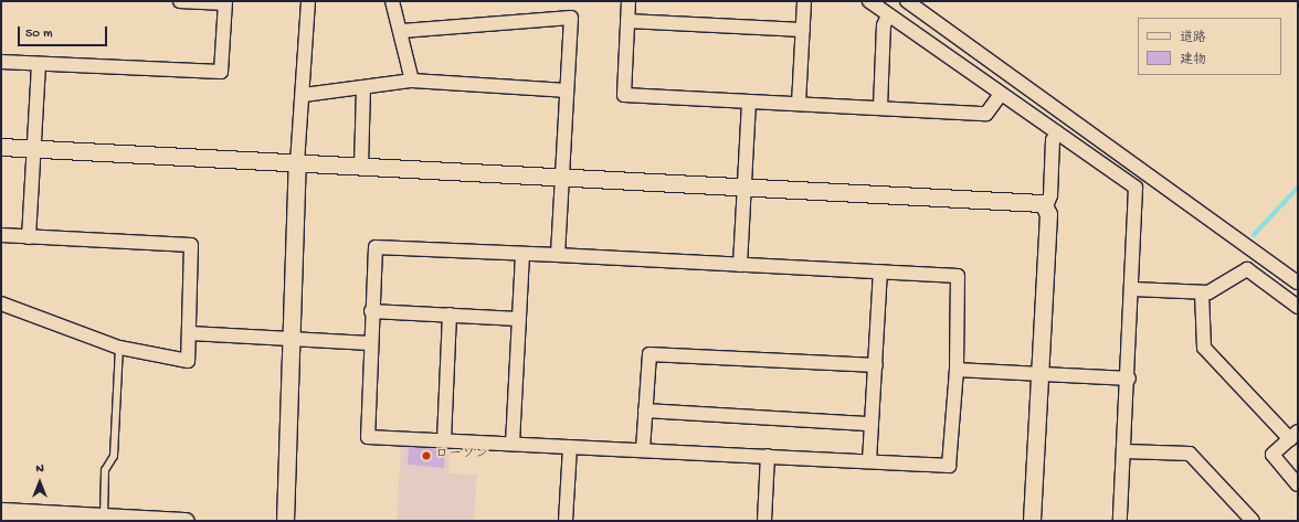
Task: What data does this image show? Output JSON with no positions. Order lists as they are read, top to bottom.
{
  "places": ["ローソン"],
  "legend": ["道路", "建物"],
  "scale_bar": "50 m",
  "north": "top"
}
